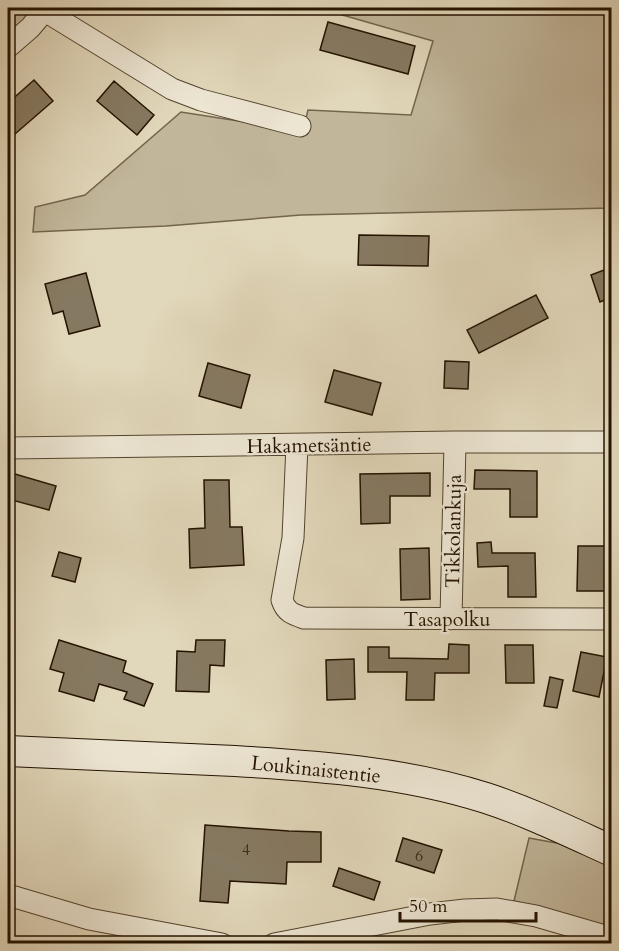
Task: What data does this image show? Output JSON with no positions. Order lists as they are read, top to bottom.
{
  "streets": {
    "street": [
      "Hakametsäntie",
      "Tikkolankuja",
      "Tasapolku",
      "Loukinaistentie"
    ]
  },
  "crossings": [
    ["Hakametsäntie", "Tikkolankuja"],
    ["Hakametsäntie", "Tasapolku"],
    ["Tikkolankuja", "Tasapolku"]
  ],
  "house_numbers": ["4", "6"],
  "scale_bar": "50 m"
}
